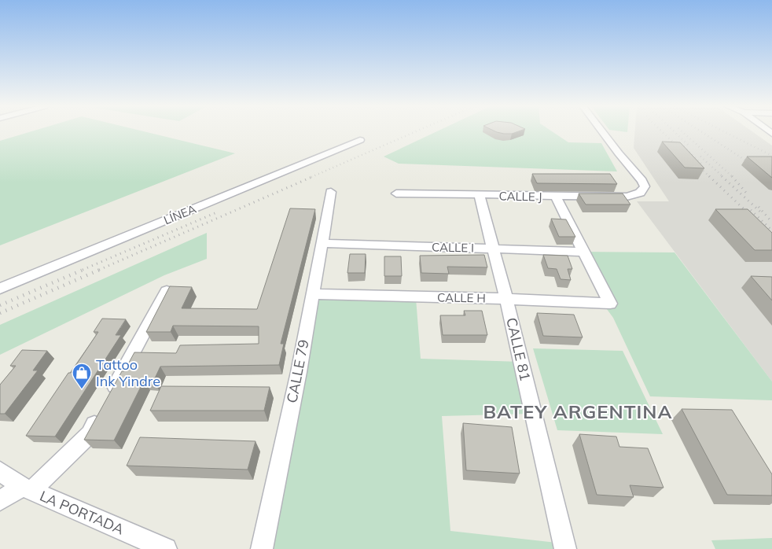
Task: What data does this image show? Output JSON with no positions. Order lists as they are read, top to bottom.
{
  "streets": {
    "street": [
      "CALLE J",
      "LÍNEA",
      "CALLE I",
      "CALLE H",
      "CALLE 81",
      "CALLE 79",
      "LA PORTADA"
    ]
  },
  "crossings": [
    ["CALLE J", "CALLE 81"],
    ["CALLE I", "CALLE H"],
    ["CALLE I", "CALLE 81"],
    ["CALLE I", "CALLE 79"],
    ["CALLE H", "CALLE 81"],
    ["CALLE H", "CALLE 79"]
  ],
  "districts": ["BATEY ARGENTINA"],
  "places": {
    "shop": ["Tattoo Ink Yindre"]
  }
}
